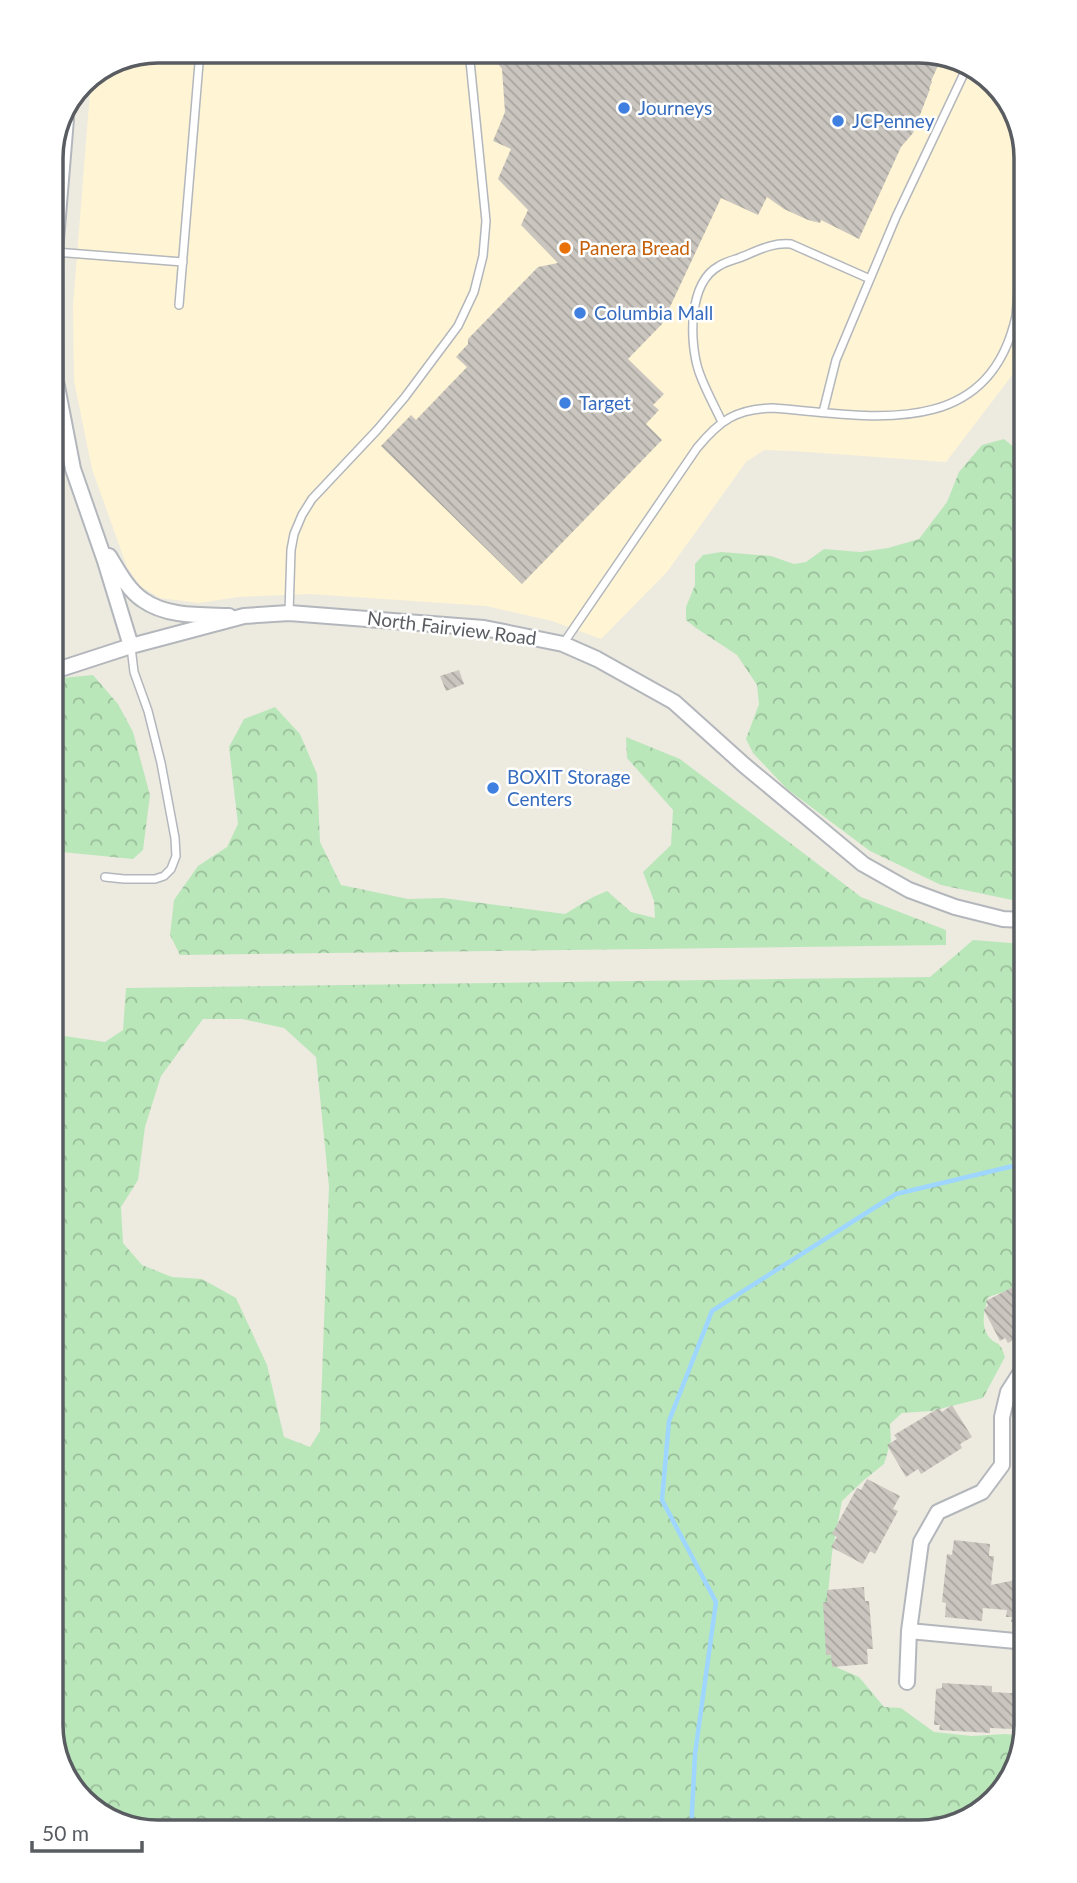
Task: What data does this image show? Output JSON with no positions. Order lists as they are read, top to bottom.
{
  "streets": {
    "street": ["North Fairview Road"]
  },
  "places": [
    "Journeys",
    "JCPenney",
    "Panera Bread",
    "Columbia Mall",
    "Target",
    "BOXIT Storage Centers"
  ],
  "scale_bar": "50 m"
}
